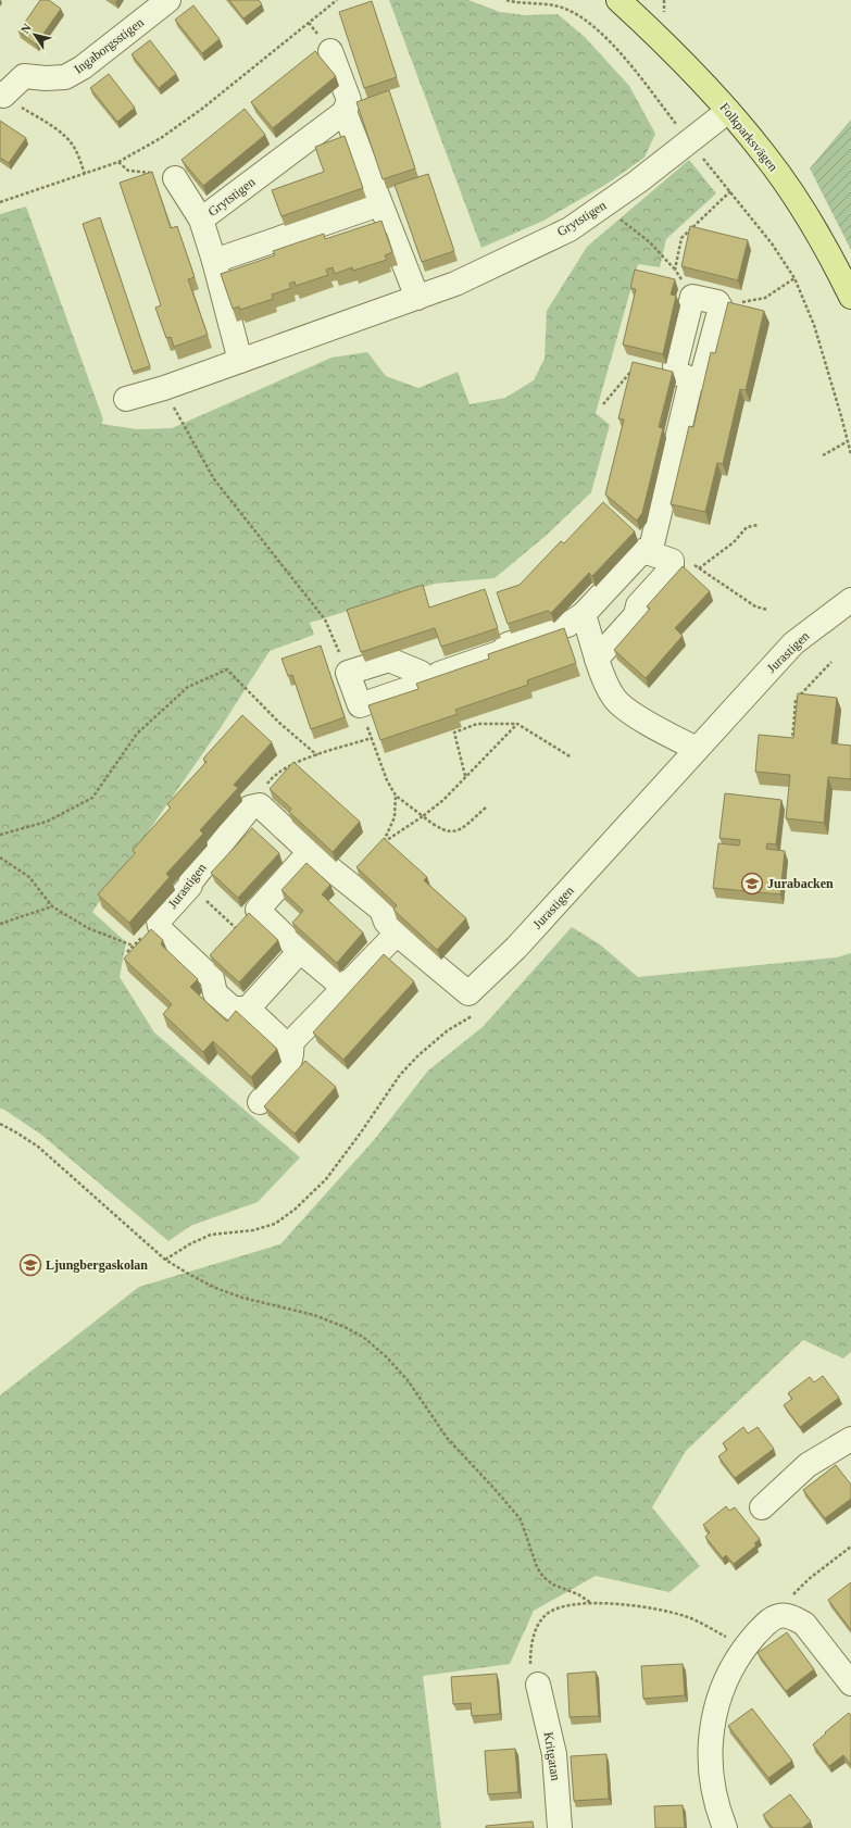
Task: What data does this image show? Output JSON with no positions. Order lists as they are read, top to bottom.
{
  "streets": {
    "main road": ["Folkparksvägen"],
    "street": [
      "Ingaborgsstigen",
      "Grytstigen",
      "Jurastigen",
      "Kritgatan"
    ]
  },
  "crossings": [
    ["Folkparksvägen", "Grytstigen"]
  ],
  "places": {
    "school or university": ["Jurabacken", "Ljungbergaskolan"]
  },
  "north": "top left"
}
